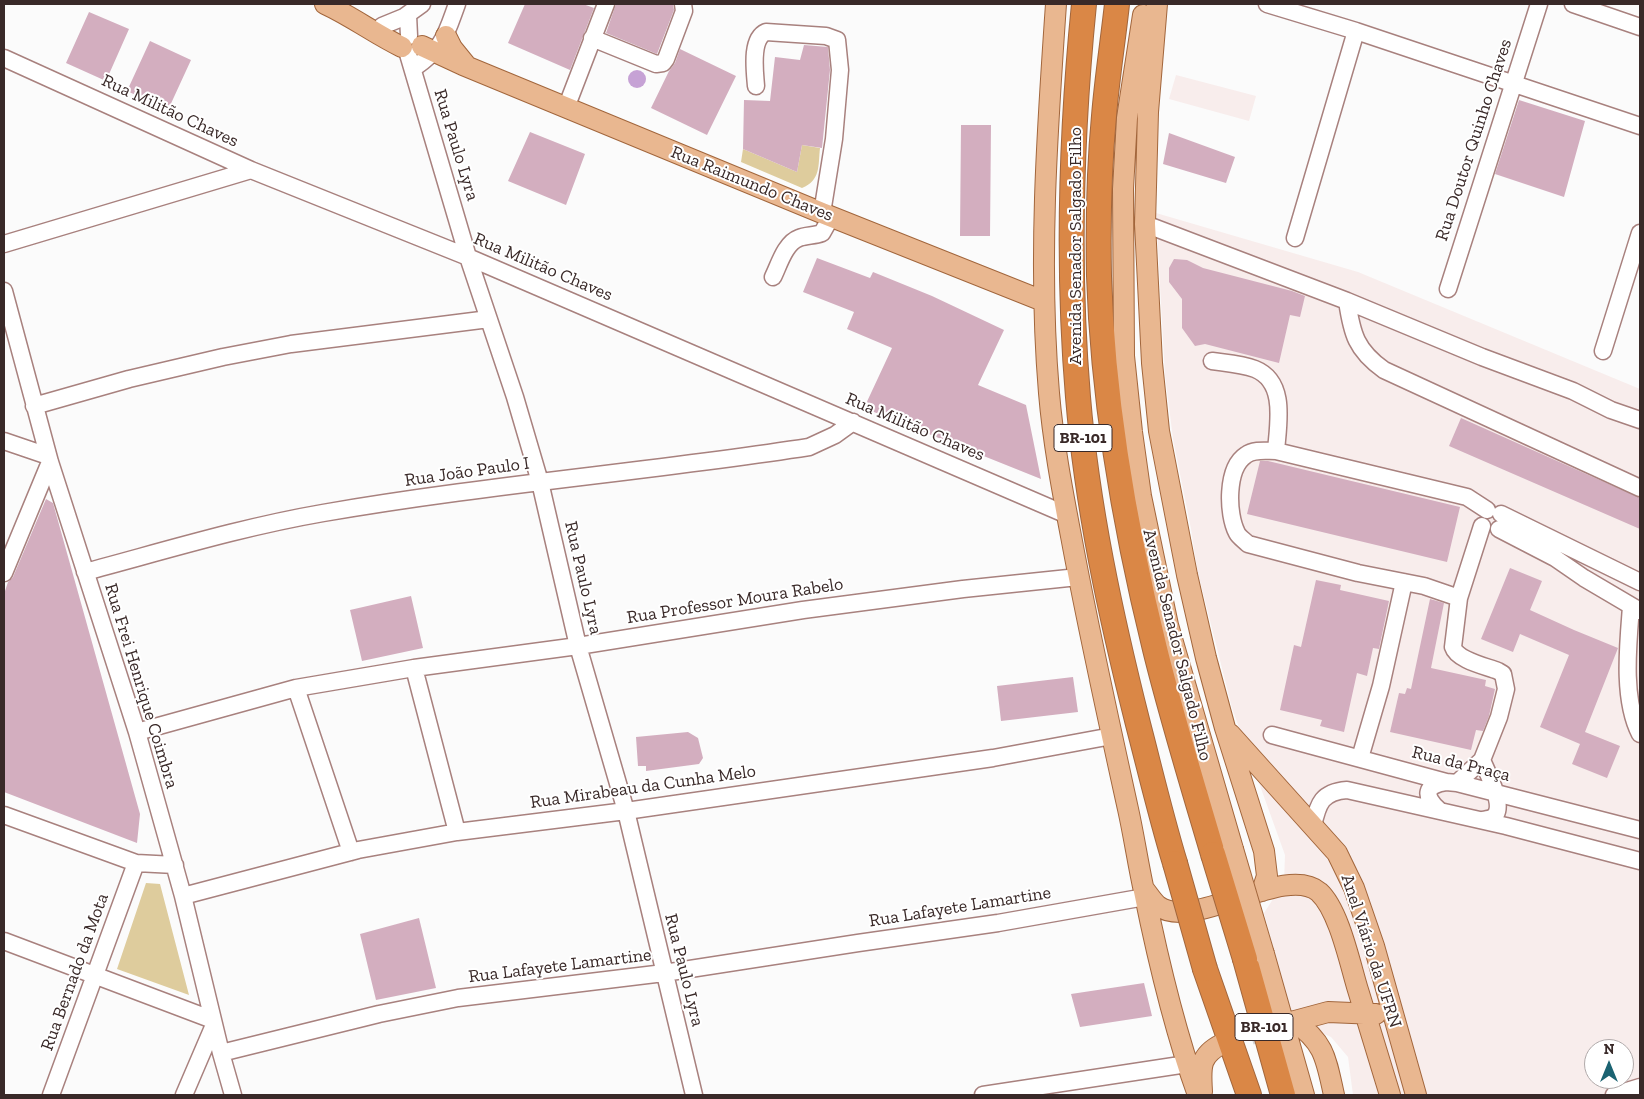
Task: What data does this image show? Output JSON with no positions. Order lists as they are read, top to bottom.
{
  "streets": {
    "highway": ["Avenida Senador Salgado Filho", "BR-101"],
    "main road": ["Rua Raimundo Chaves", "Anel Viário da UFRN"],
    "street": [
      "Rua Militão Chaves",
      "Rua Doutor Quinho Chaves",
      "Rua Paulo Lyra",
      "Rua João Paulo I",
      "Rua Professor Moura Rabelo",
      "Rua Frei Henrique Coimbra",
      "Rua da Praça",
      "Rua Mirabeau da Cunha Melo",
      "Rua Lafayete Lamartine",
      "Rua Bernado da Mota"
    ]
  },
  "crossings": [
    ["Rua Militão Chaves", "Rua Paulo Lyra"],
    ["Rua Militão Chaves", "Avenida Senador Salgado Filho"],
    ["Rua Militão Chaves", "Rua João Paulo I"],
    ["Rua Paulo Lyra", "Rua Raimundo Chaves"],
    ["Rua Paulo Lyra", "Rua João Paulo I"],
    ["Rua Paulo Lyra", "Rua Professor Moura Rabelo"],
    ["Rua Paulo Lyra", "Rua Mirabeau da Cunha Melo"],
    ["Rua Paulo Lyra", "Rua Lafayete Lamartine"],
    ["Rua Raimundo Chaves", "Avenida Senador Salgado Filho"],
    ["Avenida Senador Salgado Filho", "Rua Professor Moura Rabelo"],
    ["Avenida Senador Salgado Filho", "Rua Mirabeau da Cunha Melo"],
    ["Avenida Senador Salgado Filho", "Rua Lafayete Lamartine"],
    ["Avenida Senador Salgado Filho", "Anel Viário da UFRN"],
    ["Rua João Paulo I", "Rua Frei Henrique Coimbra"],
    ["Rua Professor Moura Rabelo", "Rua Frei Henrique Coimbra"],
    ["Rua Frei Henrique Coimbra", "Rua Mirabeau da Cunha Melo"],
    ["Rua Frei Henrique Coimbra", "Rua Lafayete Lamartine"],
    ["Rua Lafayete Lamartine", "Anel Viário da UFRN"]
  ],
  "north": "top"
}
